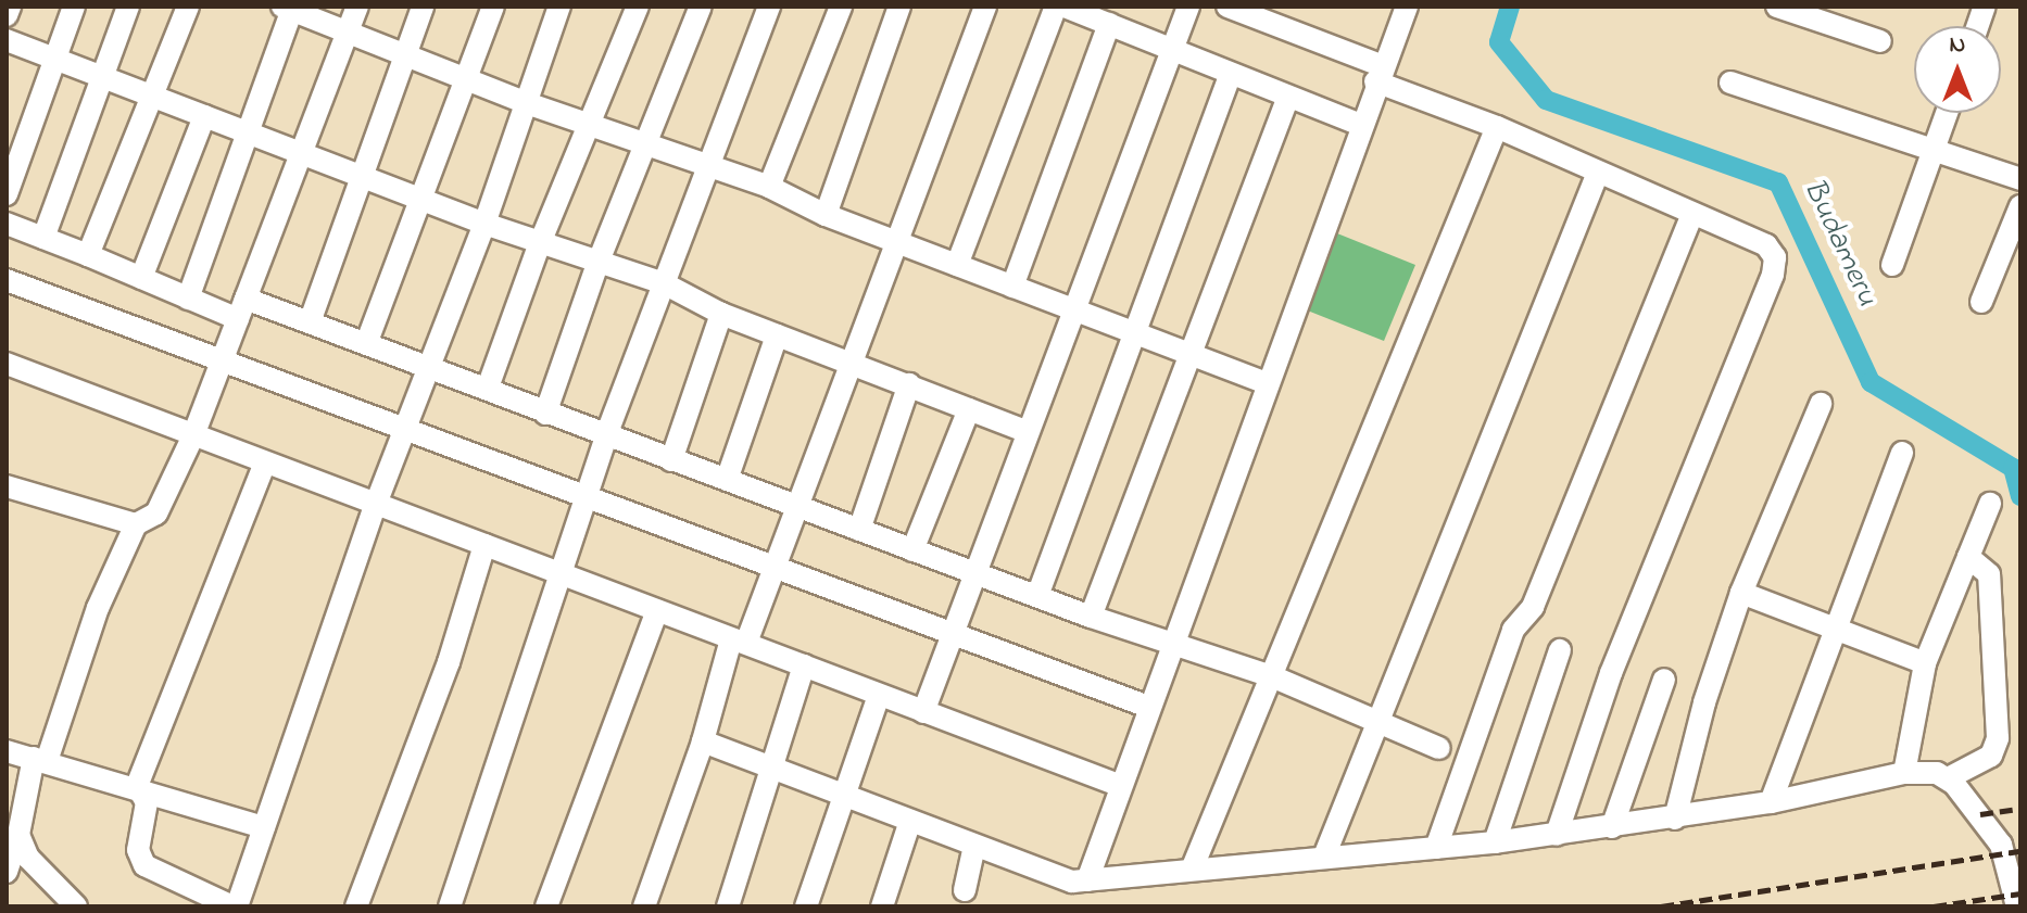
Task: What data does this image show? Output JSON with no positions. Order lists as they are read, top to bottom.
{
  "water": ["Budameru"],
  "north": "top"
}
